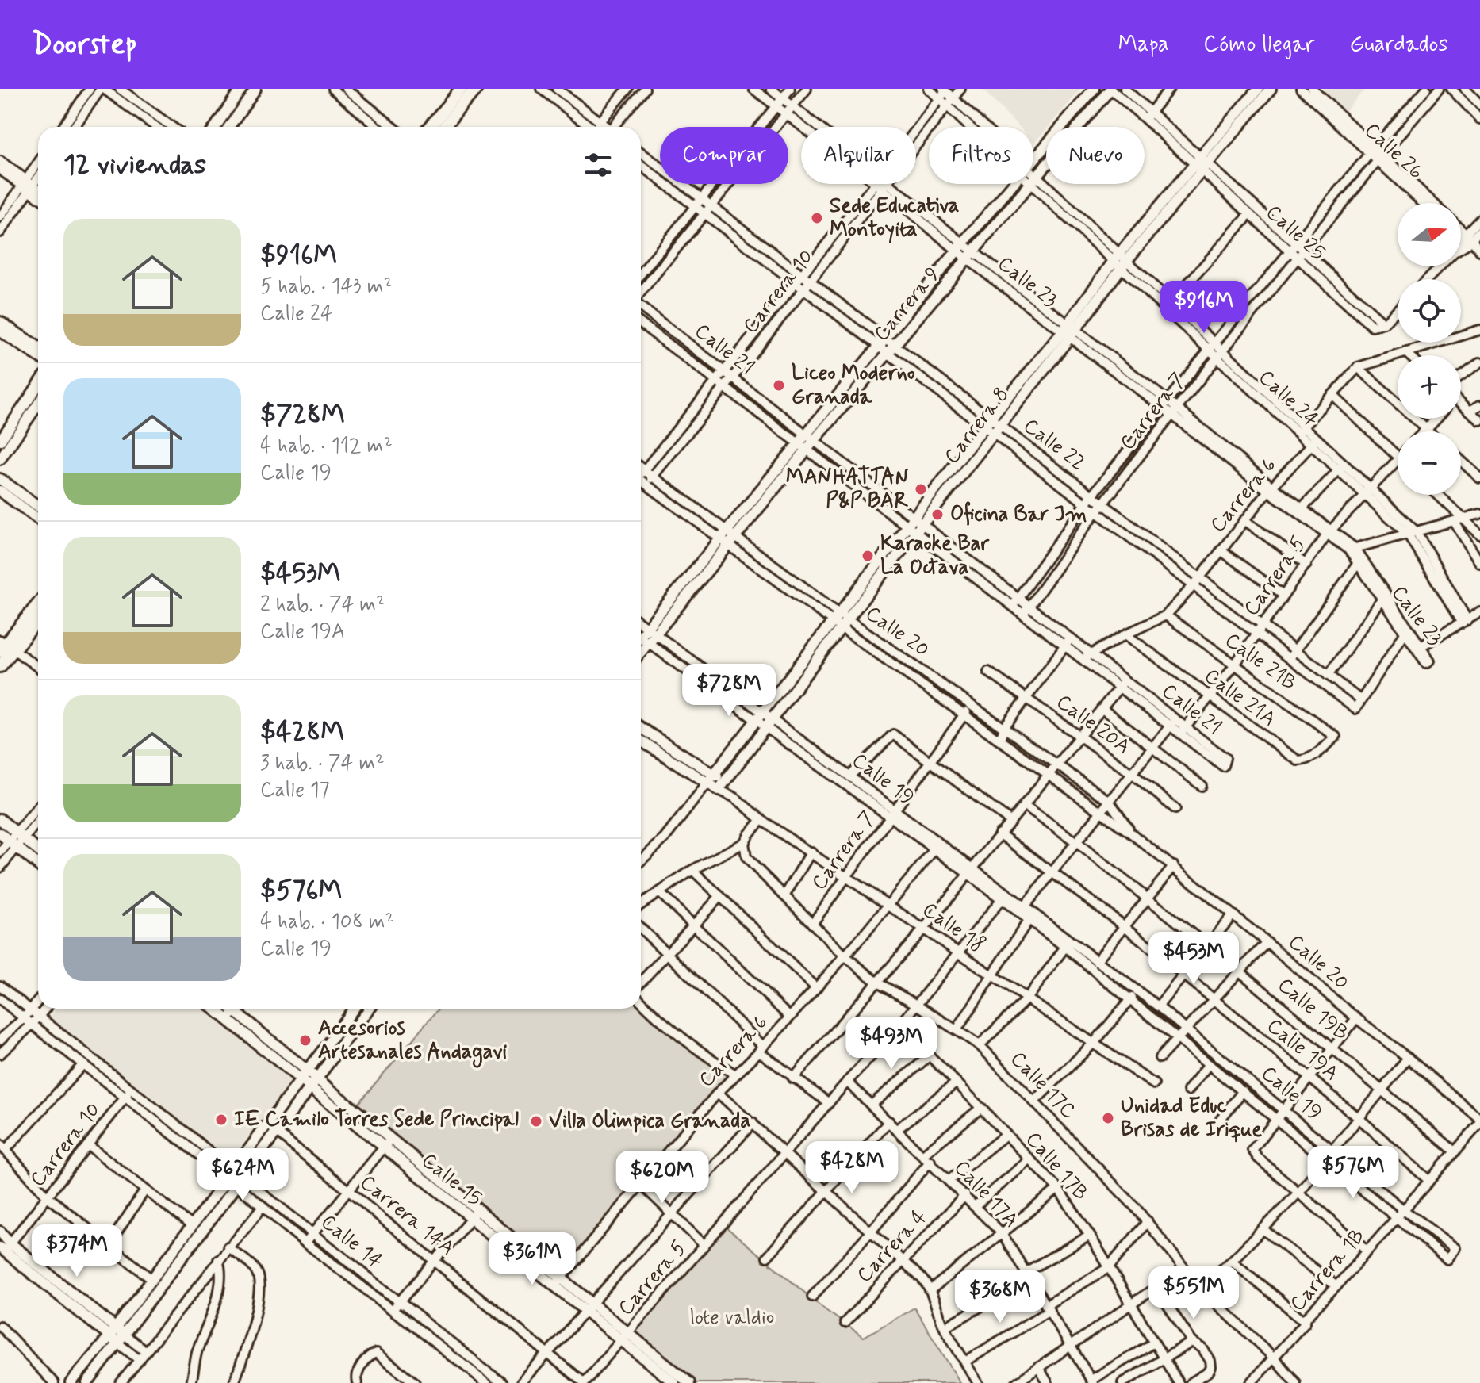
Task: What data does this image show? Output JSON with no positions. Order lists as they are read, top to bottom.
{
  "streets": {
    "street": [
      "Calle 26",
      "Calle 25",
      "Calle 23",
      "Carrera 10",
      "Carrera 9",
      "Calle 21",
      "Calle 24",
      "Carrera 7",
      "Carrera 8",
      "Calle 22",
      "Carrera 6",
      "Carrera 5",
      "Calle 20",
      "Calle 21B",
      "Calle 21A",
      "Calle 20A",
      "Calle 19",
      "Calle 18",
      "Calle 19B",
      "Calle 19A",
      "Calle 17C",
      "Calle 17B",
      "Calle 15",
      "Calle 17A",
      "Carrera 14A",
      "Calle 14",
      "Carrera 4",
      "Carrera 1B"
    ]
  },
  "crossings": [
    ["Calle 26", "Carrera 7"],
    ["Calle 25", "Carrera 9"],
    ["Calle 25", "Carrera 7"],
    ["Calle 25", "Carrera 8"],
    ["Calle 23", "Carrera 9"],
    ["Calle 23", "Calle 24"],
    ["Calle 23", "Carrera 7"],
    ["Calle 23", "Carrera 8"],
    ["Calle 23", "Carrera 6"],
    ["Calle 23", "Carrera 5"],
    ["Carrera 10", "Calle 21"],
    ["Carrera 10", "Calle 24"],
    ["Carrera 10", "Calle 22"],
    ["Carrera 10", "Calle 20"],
    ["Carrera 10", "Calle 14"],
    ["Carrera 9", "Calle 21"],
    ["Carrera 9", "Calle 22"],
    ["Carrera 9", "Calle 20"],
    ["Carrera 9", "Calle 19"],
    ["Calle 21", "Carrera 7"],
    ["Calle 21", "Carrera 8"],
    ["Calle 21", "Carrera 5"],
    ["Calle 24", "Carrera 7"],
    ["Calle 24", "Carrera 8"],
    ["Calle 24", "Carrera 6"],
    ["Calle 24", "Carrera 5"],
    ["Carrera 7", "Calle 22"],
    ["Carrera 7", "Calle 20"],
    ["Carrera 7", "Calle 19"],
    ["Carrera 7", "Calle 18"],
    ["Carrera 7", "Calle 17C"],
    ["Carrera 8", "Calle 22"],
    ["Carrera 8", "Calle 20"],
    ["Carrera 8", "Calle 19"],
    ["Carrera 8", "Calle 18"],
    ["Calle 22", "Carrera 6"],
    ["Calle 22", "Carrera 5"],
    ["Carrera 6", "Calle 21B"],
    ["Carrera 6", "Calle 19"],
    ["Carrera 6", "Calle 18"],
    ["Carrera 6", "Calle 17C"],
    ["Carrera 6", "Calle 15"],
    ["Carrera 5", "Calle 21B"],
    ["Carrera 5", "Calle 21A"],
    ["Carrera 5", "Calle 19"],
    ["Carrera 5", "Calle 18"],
    ["Carrera 5", "Calle 17C"],
    ["Carrera 5", "Calle 17B"],
    ["Carrera 5", "Calle 15"],
    ["Carrera 5", "Calle 17A"],
    ["Carrera 5", "Carrera 14A"],
    ["Calle 20", "Carrera 1B"],
    ["Calle 21B", "Calle 21A"],
    ["Calle 19", "Carrera 1B"],
    ["Calle 19B", "Carrera 1B"],
    ["Calle 19A", "Carrera 1B"],
    ["Calle 17C", "Carrera 1B"],
    ["Calle 17A", "Carrera 4"]
  ],
  "parks": ["lote valdio"],
  "places": [
    "Sede Educativa Montoyita",
    "Liceo Moderno Granada",
    "MANHATTAN P&P BAR",
    "Oficina Bar Jm",
    "Karaoke Bar La Octava",
    "Accesorios Artesanales Andagavi",
    "Unidad Educ Brisas de Irique",
    "IE Camilo Torres Sede Principal",
    "Villa Olimpica Granada"
  ],
  "north": "right",
  "page": {
    "header": "Doorstep",
    "nav": ["Mapa", "Cómo llegar", "Guardados"],
    "chip": [
      "Comprar",
      "Alquilar",
      "Filtros",
      "Nuevo"
    ],
    "heading": "12 viviendas",
    "map_buttons": ["+", "−"],
    "list": [
      {
        "name": "$916M",
        "note": "5 hab. · 143 m² · Calle 24"
      },
      {
        "name": "$728M",
        "note": "4 hab. · 112 m² · Calle 19"
      },
      {
        "name": "$453M",
        "note": "2 hab. · 74 m² · Calle 19A"
      },
      {
        "name": "$428M",
        "note": "3 hab. · 74 m² · Calle 17"
      },
      {
        "name": "$576M",
        "note": "4 hab. · 108 m² · Calle 19"
      }
    ],
    "price": [
      "$916M",
      "$728M",
      "$453M",
      "$493M",
      "$428M",
      "$576M",
      "$624M",
      "$620M",
      "$374M",
      "$361M",
      "$551M",
      "$368M"
    ]
  }
}
